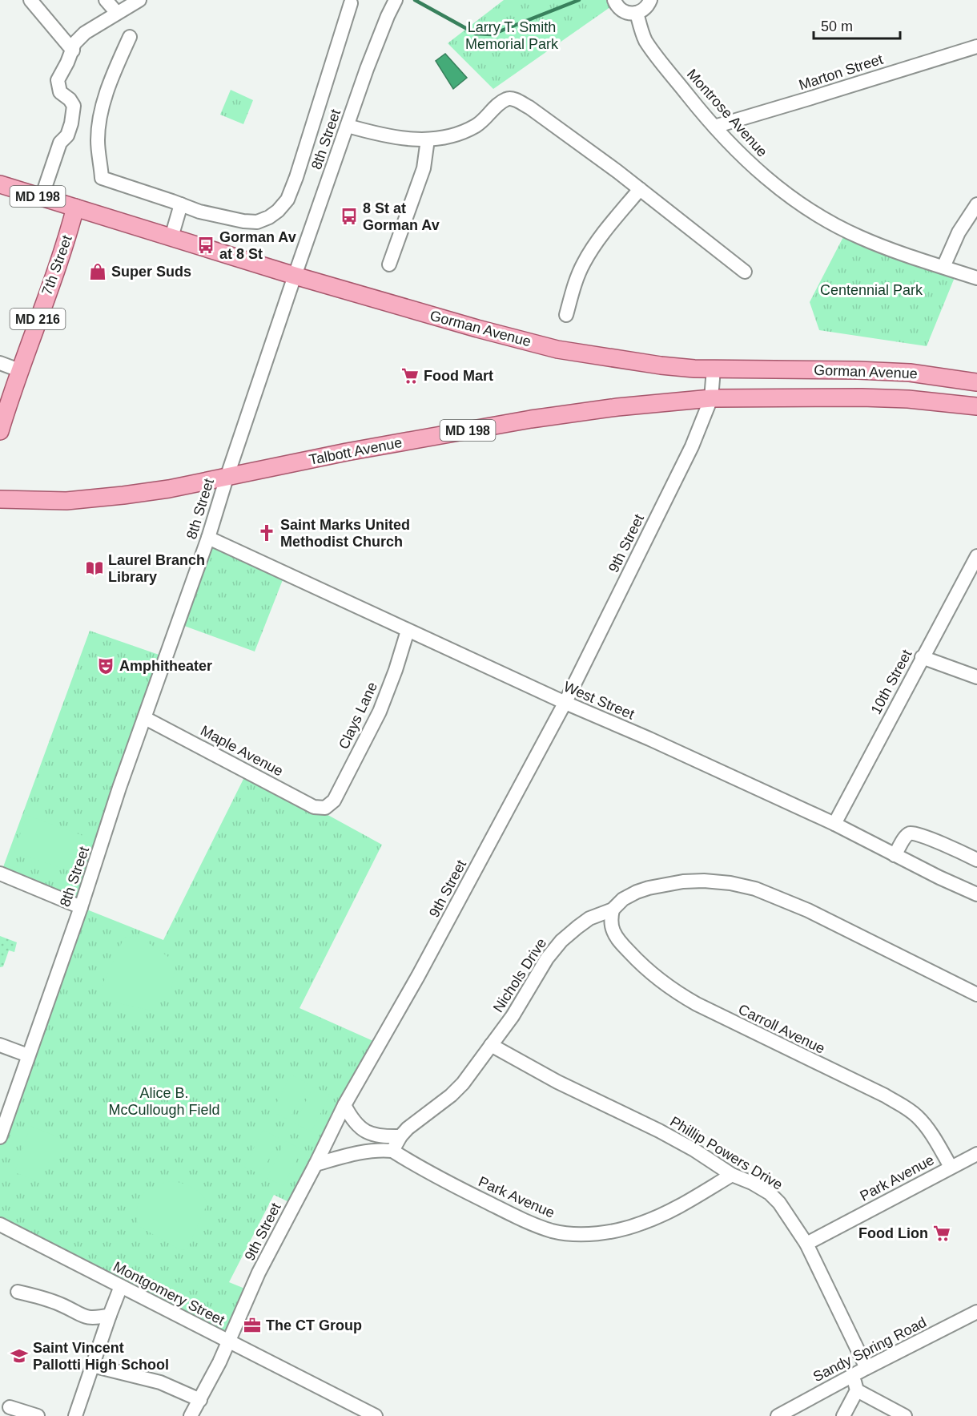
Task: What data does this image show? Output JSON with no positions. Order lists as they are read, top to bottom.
{
  "streets": {
    "main road": [
      "MD 198",
      "7th Street",
      "MD 216",
      "Gorman Avenue",
      "Talbott Avenue"
    ],
    "street": [
      "Marton Street",
      "Montrose Avenue",
      "8th Street",
      "9th Street",
      "10th Street",
      "West Street",
      "Clays Lane",
      "Maple Avenue",
      "Nichols Drive",
      "Carroll Avenue",
      "Phillip Powers Drive",
      "Park Avenue",
      "Montgomery Street",
      "Sandy Spring Road"
    ]
  },
  "crossings": [
    ["Marton Street", "Montrose Avenue"],
    ["8th Street", "Gorman Avenue"],
    ["8th Street", "Talbott Avenue"],
    ["8th Street", "West Street"],
    ["8th Street", "Maple Avenue"],
    ["7th Street", "Gorman Avenue"],
    ["Gorman Avenue", "Talbott Avenue"],
    ["Gorman Avenue", "9th Street"],
    ["Talbott Avenue", "9th Street"],
    ["9th Street", "West Street"],
    ["9th Street", "Park Avenue"],
    ["9th Street", "Montgomery Street"],
    ["10th Street", "West Street"],
    ["West Street", "Clays Lane"],
    ["Clays Lane", "Maple Avenue"],
    ["Nichols Drive", "Carroll Avenue"],
    ["Nichols Drive", "Phillip Powers Drive"],
    ["Nichols Drive", "Park Avenue"],
    ["Carroll Avenue", "Park Avenue"],
    ["Phillip Powers Drive", "Park Avenue"],
    ["Phillip Powers Drive", "Sandy Spring Road"]
  ],
  "parks": ["Larry T. Smith Memorial Park", "Centennial Park", "Alice B. McCullough Field"],
  "places": {
    "bus stop": ["8 St at Gorman Av", "Gorman Av at 8 St"],
    "shop": ["Super Suds"],
    "supermarket": ["Food Mart", "Food Lion"],
    "church": ["Saint Marks United Methodist Church"],
    "library": ["Laurel Branch Library"],
    "theatre": ["Amphitheater"],
    "office": ["The CT Group"],
    "school or university": ["Saint Vincent Pallotti High School"]
  },
  "scale_bar": "50 m"
}
